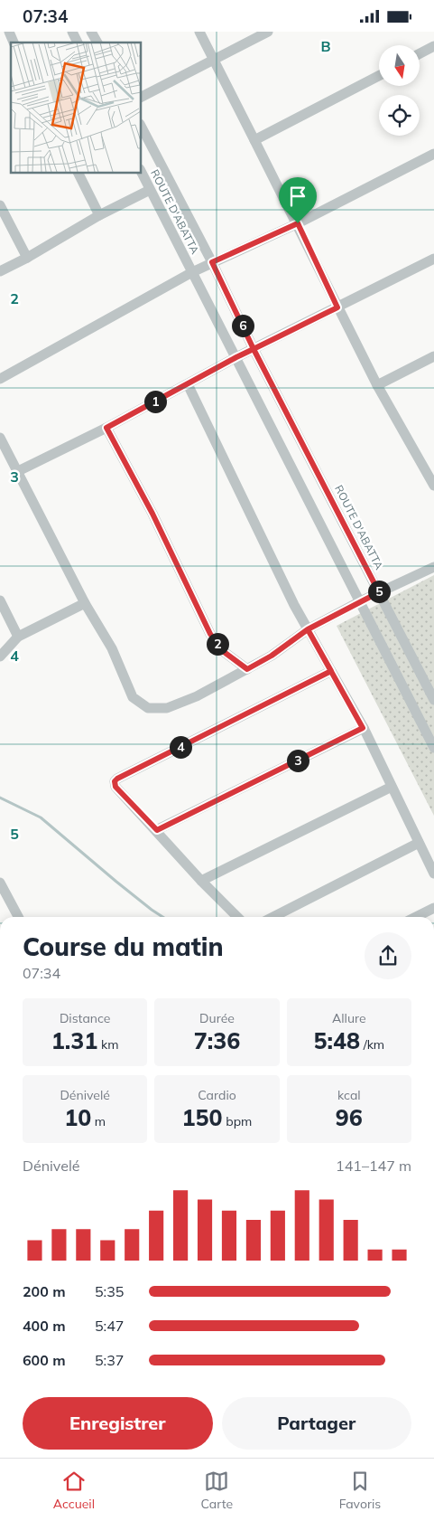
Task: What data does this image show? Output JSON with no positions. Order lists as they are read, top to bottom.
{
  "streets": {
    "street": ["ROUTE D'ABATTA"]
  },
  "north": "bottom",
  "page": {
    "status": "07:34",
    "pins": [
      "6",
      "1",
      "5",
      "2",
      "4",
      "3"
    ],
    "heading": ["Course du matin", "07:34"],
    "stats": [
      ["Distance", "1.31 km"],
      ["Durée", "7:36"],
      ["Allure", "5:48 /km"],
      ["Dénivelé", "10 m"],
      ["Cardio", "150 bpm"],
      ["kcal", "96"]
    ],
    "chart": ["Dénivelé", "141–147 m"],
    "list": [
      {
        "name": "200 m",
        "note": "5:35"
      },
      {
        "name": "400 m",
        "note": "5:47"
      },
      {
        "name": "600 m",
        "note": "5:37"
      }
    ],
    "buttons": ["Enregistrer", "Partager"],
    "tabs": ["Accueil", "Carte", "Favoris"]
  },
  "grid": {
    "columns": ["B"],
    "rows": [
      "2",
      "3",
      "4",
      "5"
    ]
  }
}
